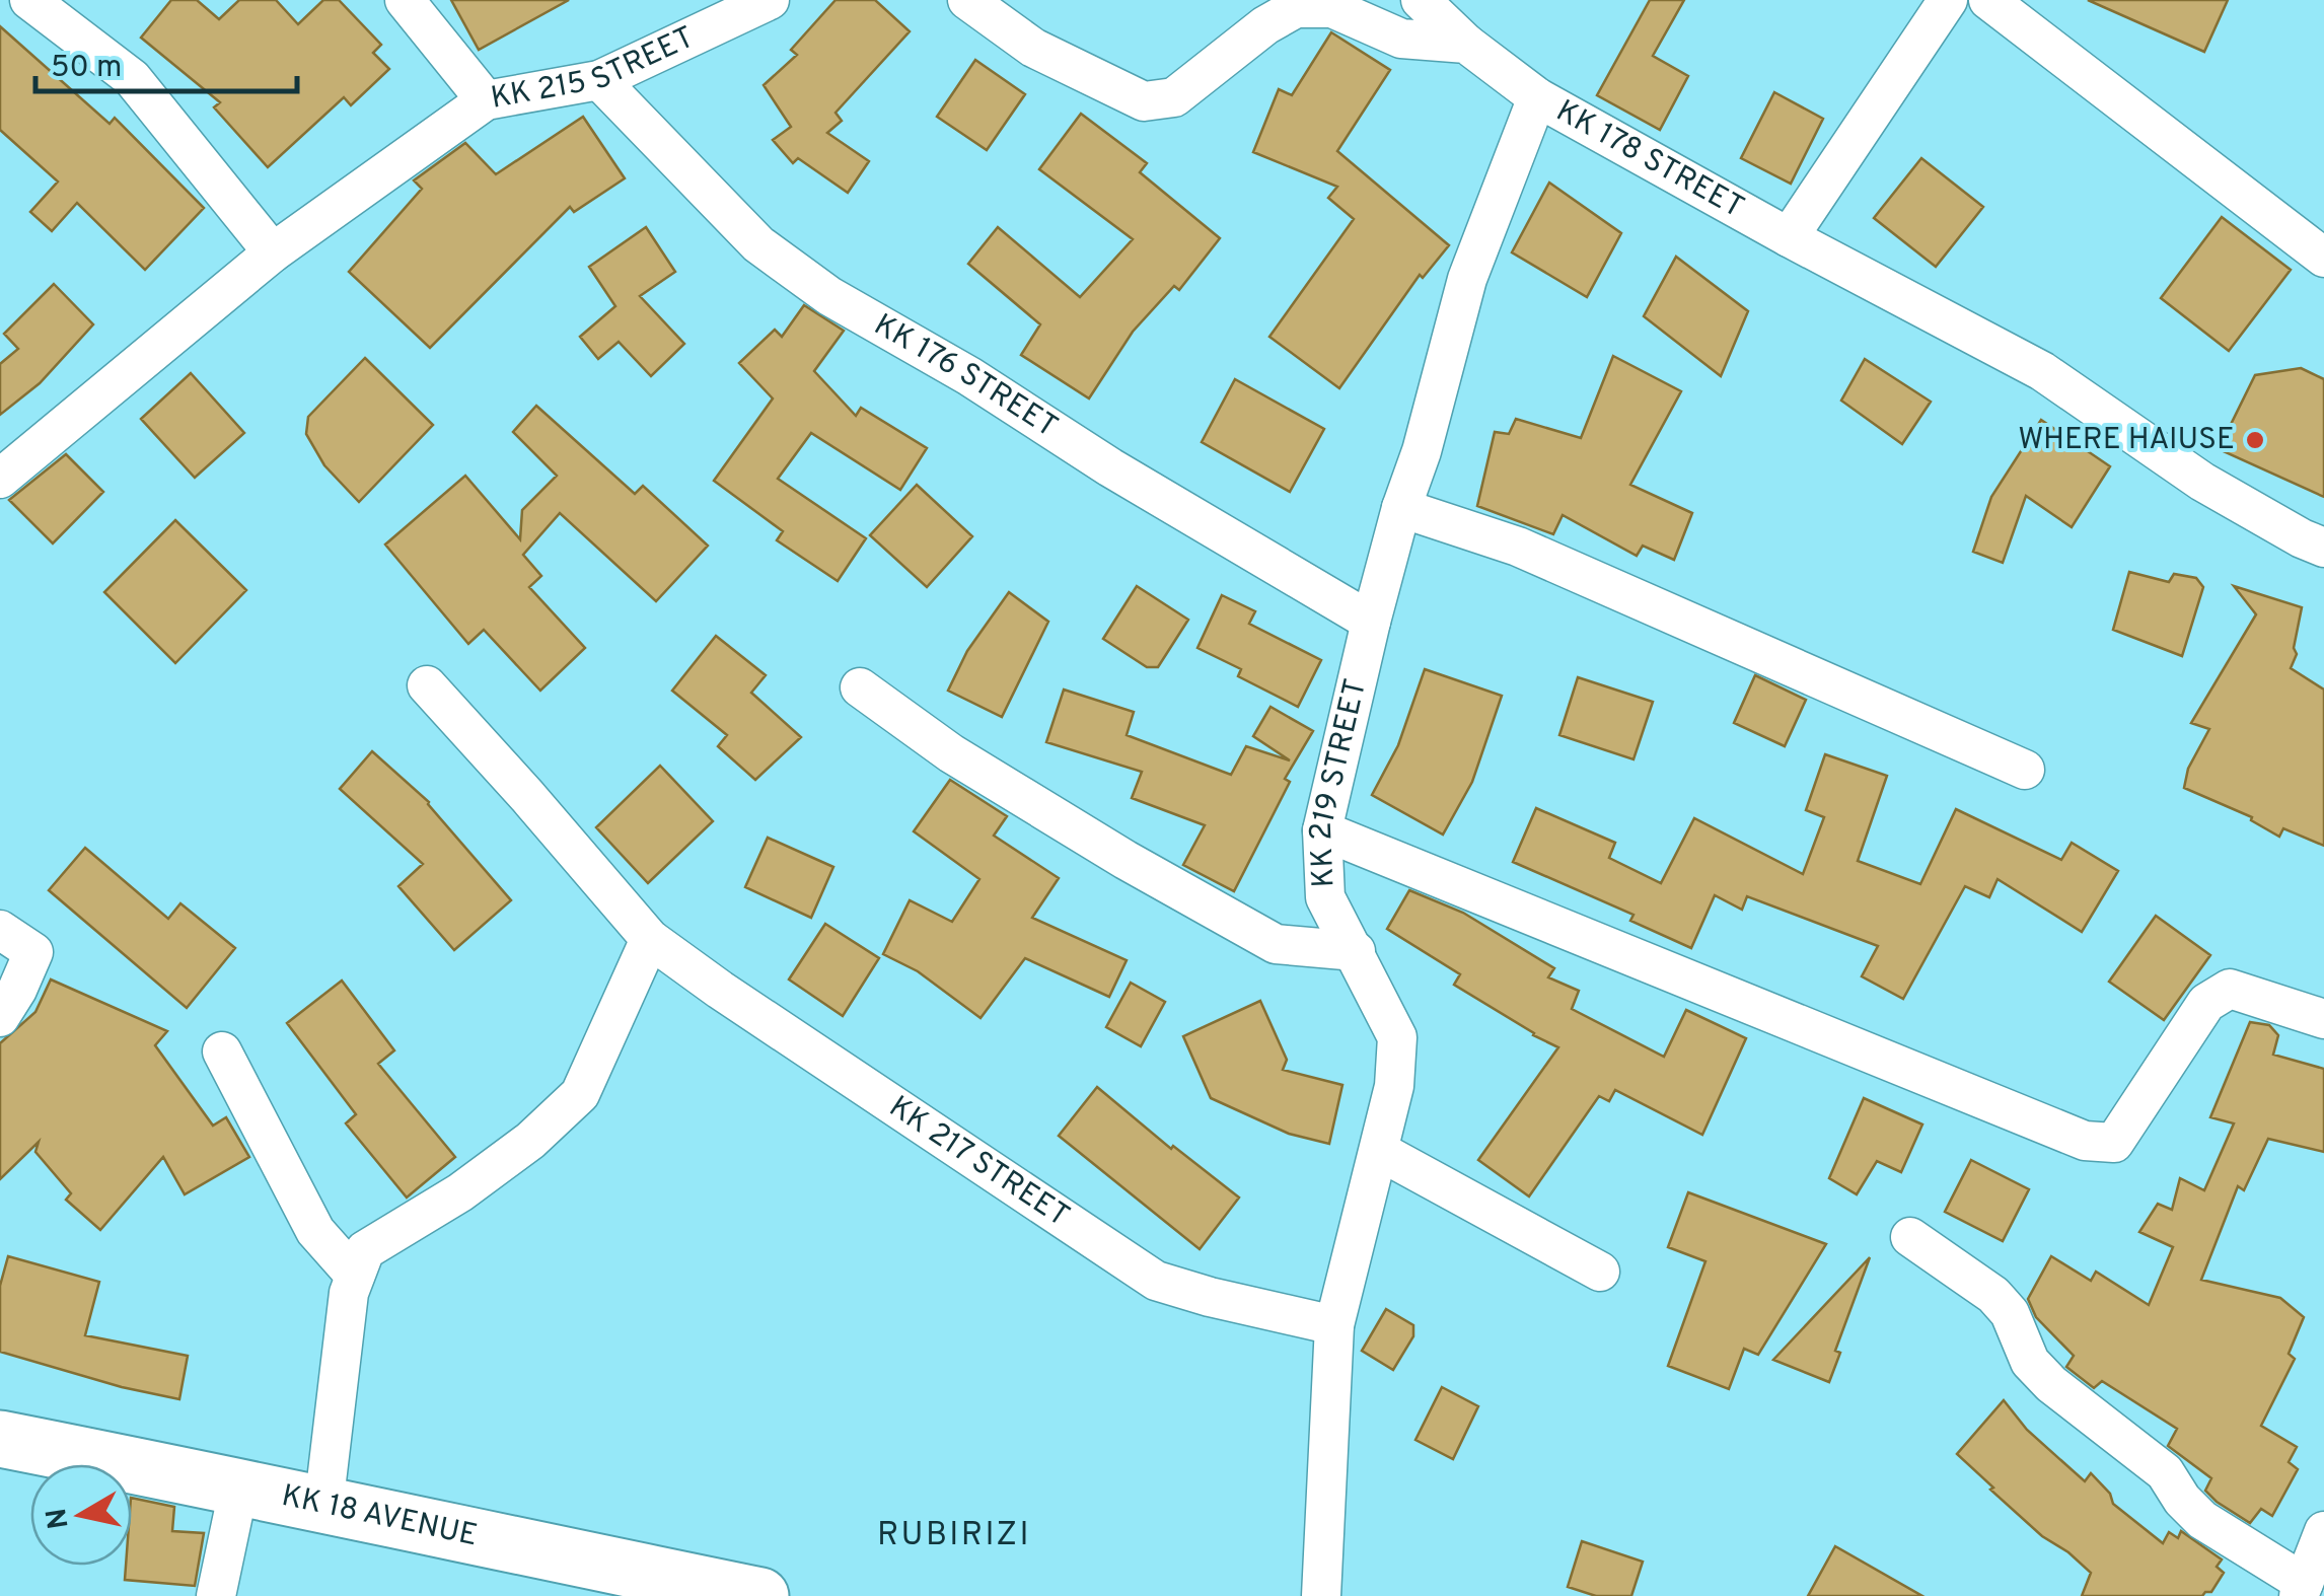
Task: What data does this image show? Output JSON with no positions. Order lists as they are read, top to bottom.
{
  "streets": {
    "main road": ["KK 18 AVENUE"],
    "street": [
      "KK 215 STREET",
      "KK 178 STREET",
      "KK 176 STREET",
      "KK 219 STREET",
      "KK 217 STREET"
    ]
  },
  "crossings": [
    ["KK 215 STREET", "KK 176 STREET"],
    ["KK 178 STREET", "KK 219 STREET"],
    ["KK 176 STREET", "KK 219 STREET"],
    ["KK 219 STREET", "KK 217 STREET"]
  ],
  "districts": ["RUBIRIZI"],
  "places": ["WHERE HAIUSE"],
  "scale_bar": "50 m",
  "north": "left"
}
